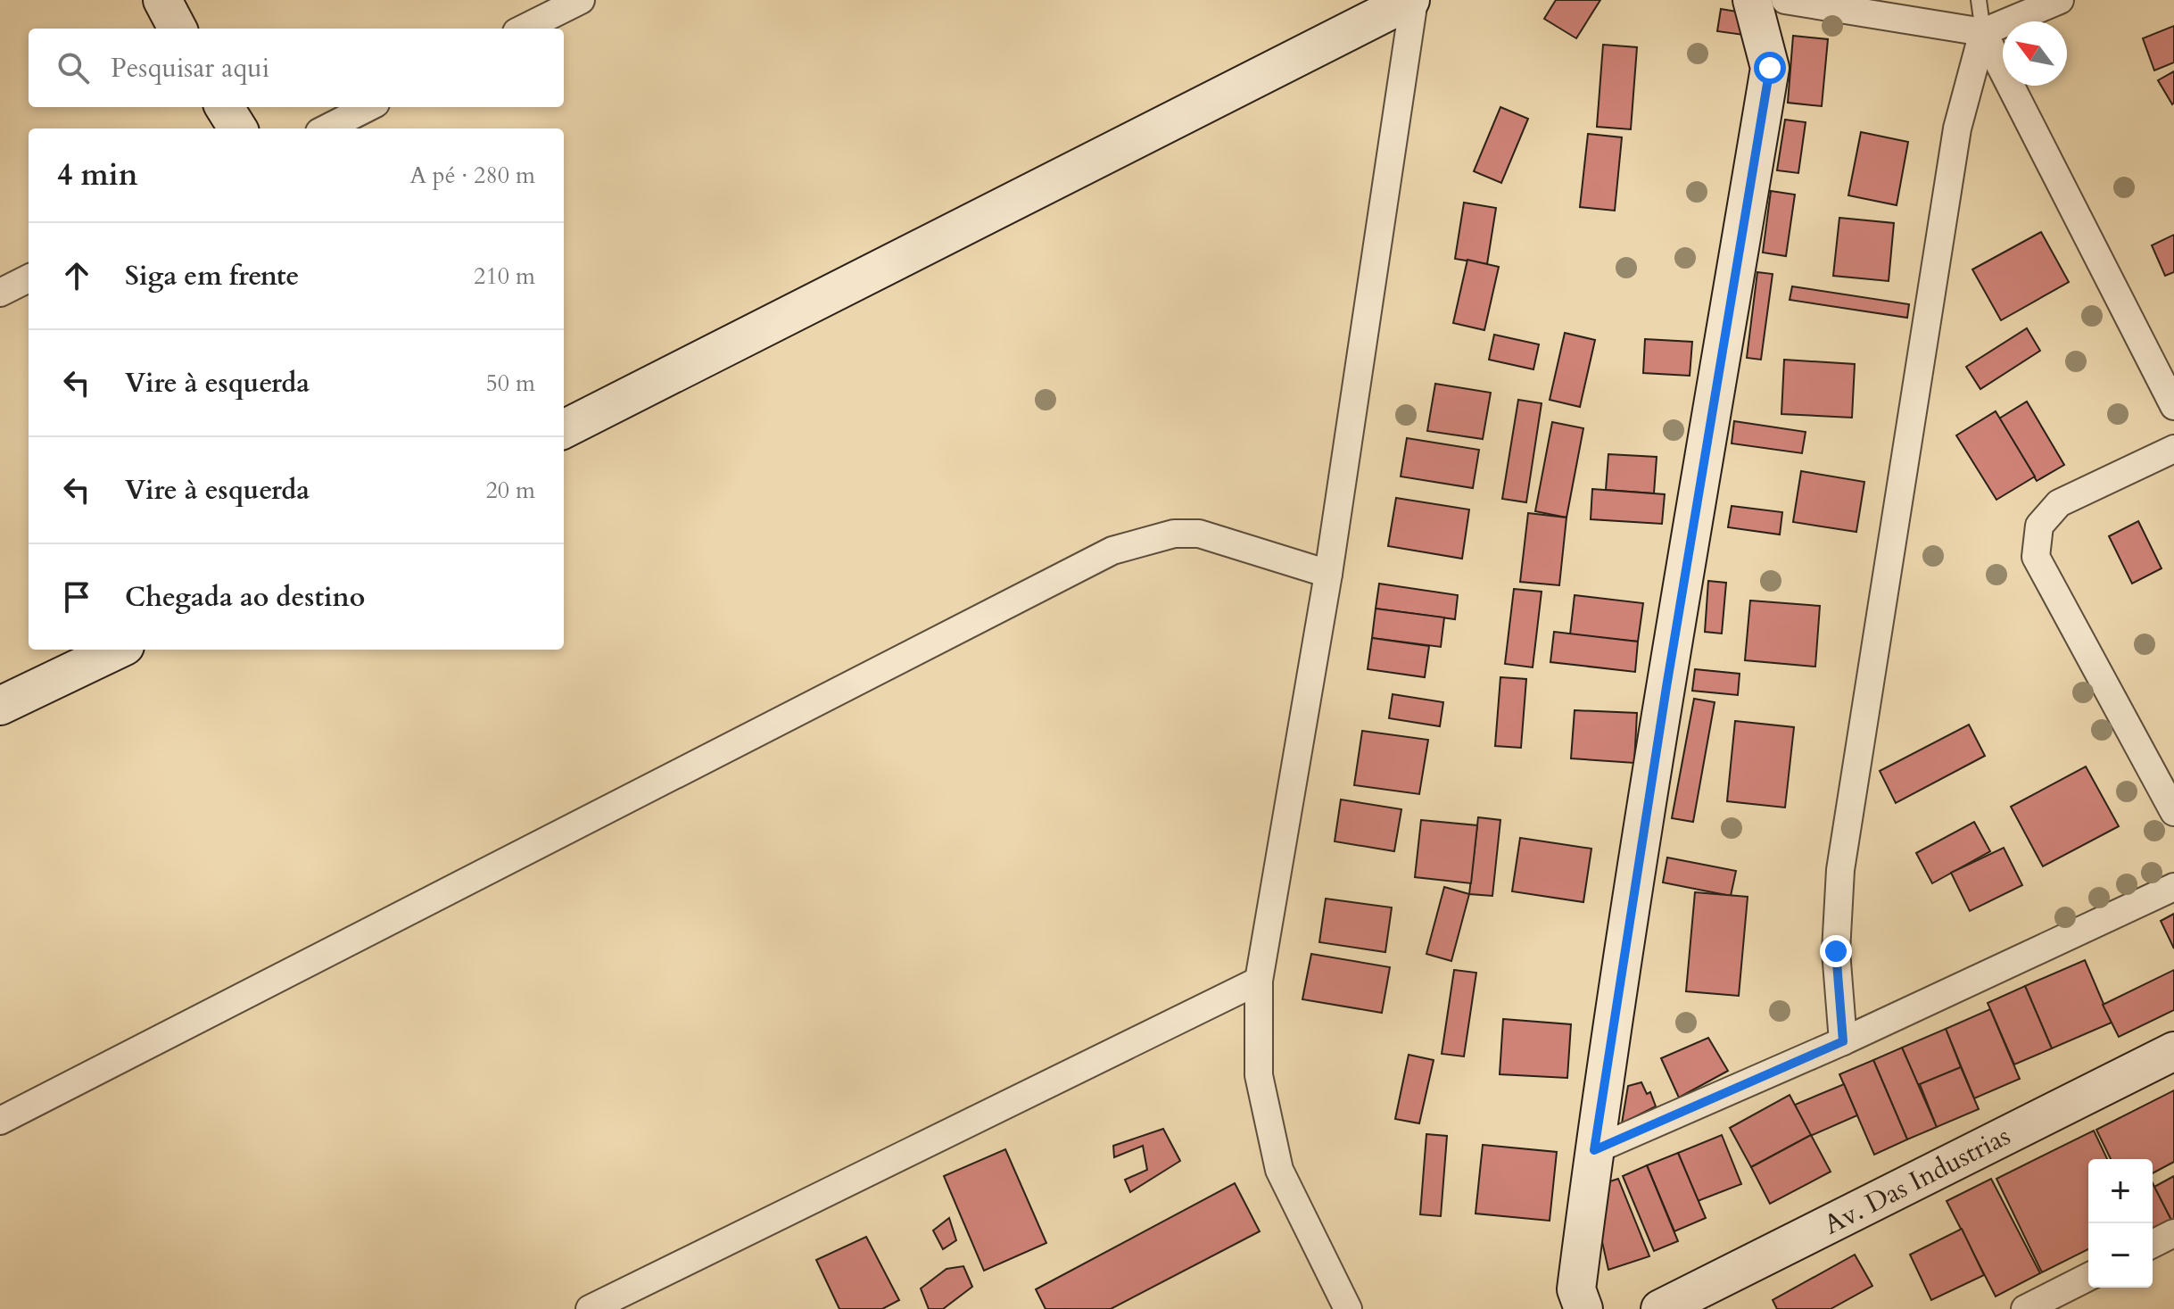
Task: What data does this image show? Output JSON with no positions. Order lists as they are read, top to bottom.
{
  "streets": {
    "street": ["Av. Das Industrias"]
  },
  "north": "top left",
  "page": {
    "search": "Pesquisar aqui",
    "heading": ["4 min", "A pé · 280 m"],
    "list": [
      ["Siga em frente", "210 m"],
      ["Vire à esquerda", "50 m"],
      ["Vire à esquerda", "20 m"],
      "Chegada ao destino"
    ],
    "map_buttons": ["+", "−"]
  }
}
